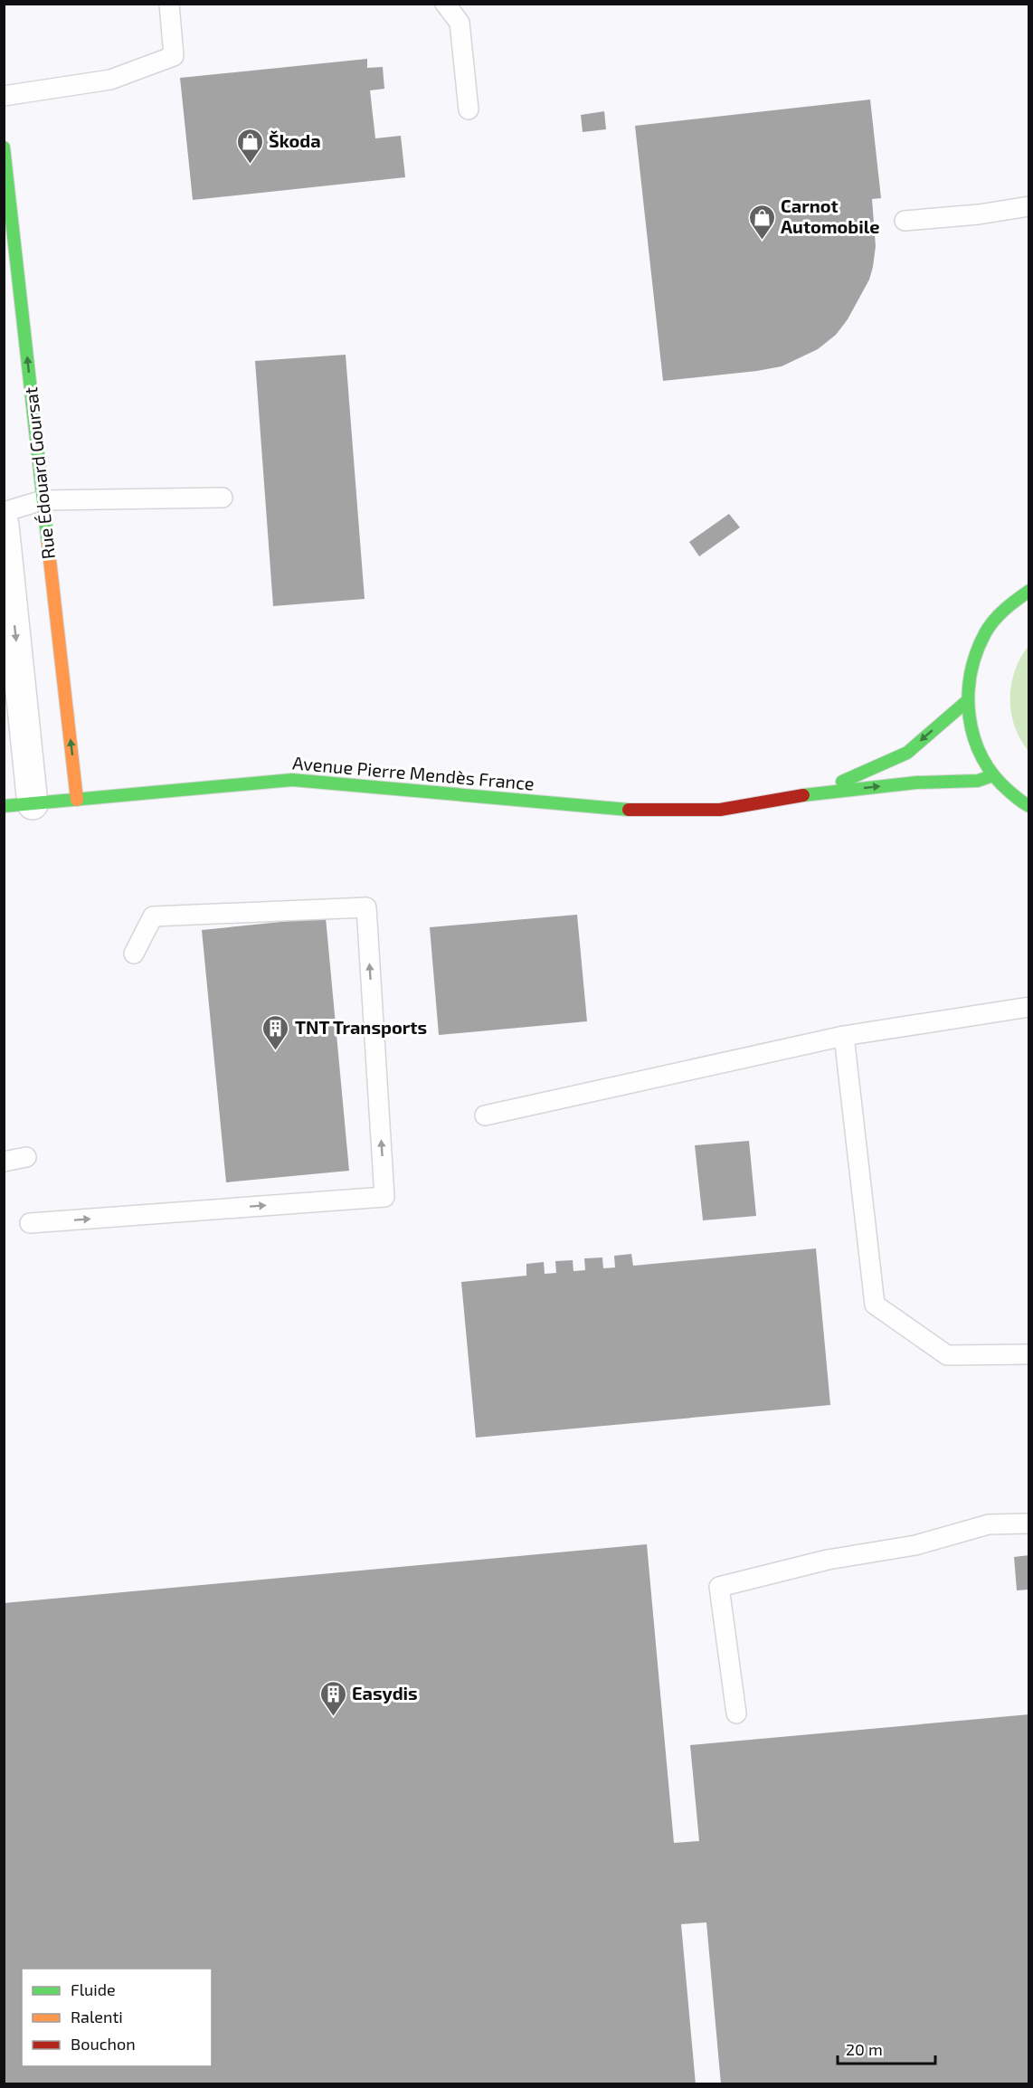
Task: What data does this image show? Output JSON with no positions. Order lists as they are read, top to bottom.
{
  "streets": {
    "main road": ["Rue Édouard Goursat", "Avenue Pierre Mendès France"]
  },
  "crossings": [
    ["Rue Édouard Goursat", "Avenue Pierre Mendès France"]
  ],
  "one_way": ["Rue Édouard Goursat"],
  "places": {
    "shop": ["Škoda", "Carnot Automobile"],
    "building": ["TNT Transports", "Easydis"]
  },
  "legend": ["Fluide", "Ralenti", "Bouchon"],
  "scale_bar": "20 m"
}
